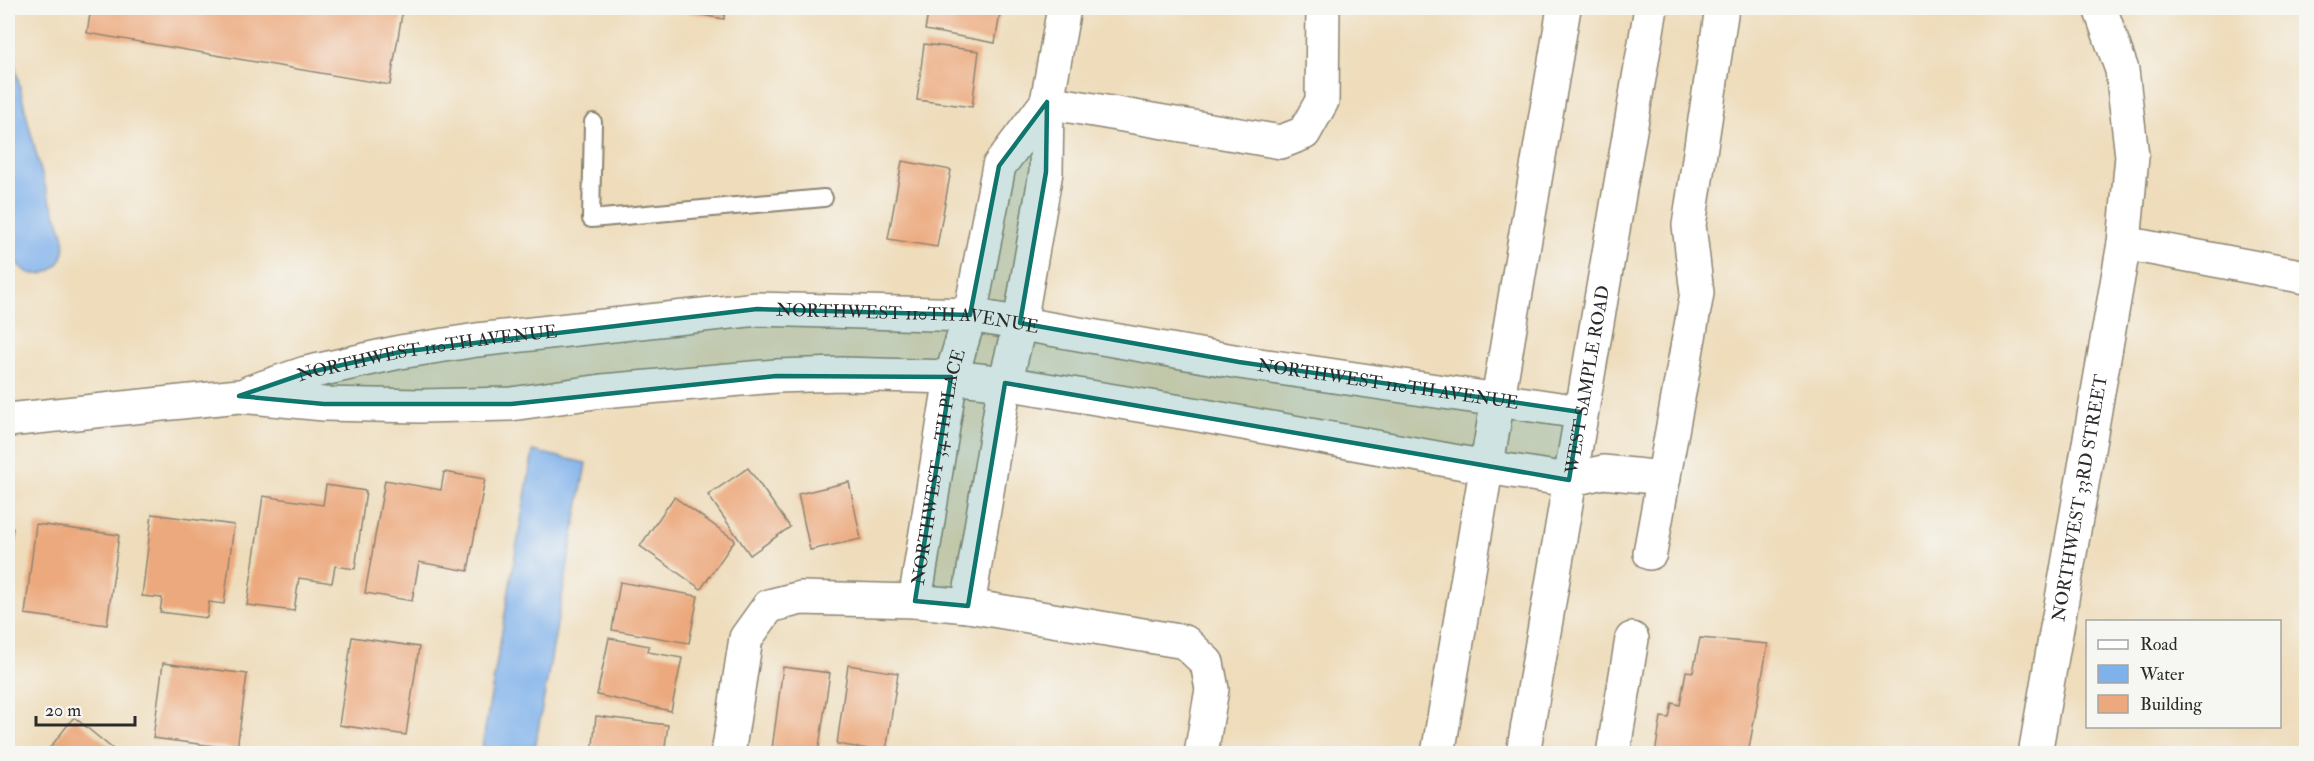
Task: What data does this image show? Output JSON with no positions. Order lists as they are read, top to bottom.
{
  "streets": {
    "street": [
      "NORTHWEST 110TH AVENUE",
      "WEST SAMPLE ROAD",
      "NORTHWEST 34TH PLACE",
      "NORTHWEST 33RD STREET"
    ]
  },
  "crossings": [
    ["NORTHWEST 110TH AVENUE", "WEST SAMPLE ROAD"],
    ["NORTHWEST 110TH AVENUE", "NORTHWEST 34TH PLACE"]
  ],
  "legend": ["Road", "Water", "Building"],
  "scale_bar": "20 m"
}
